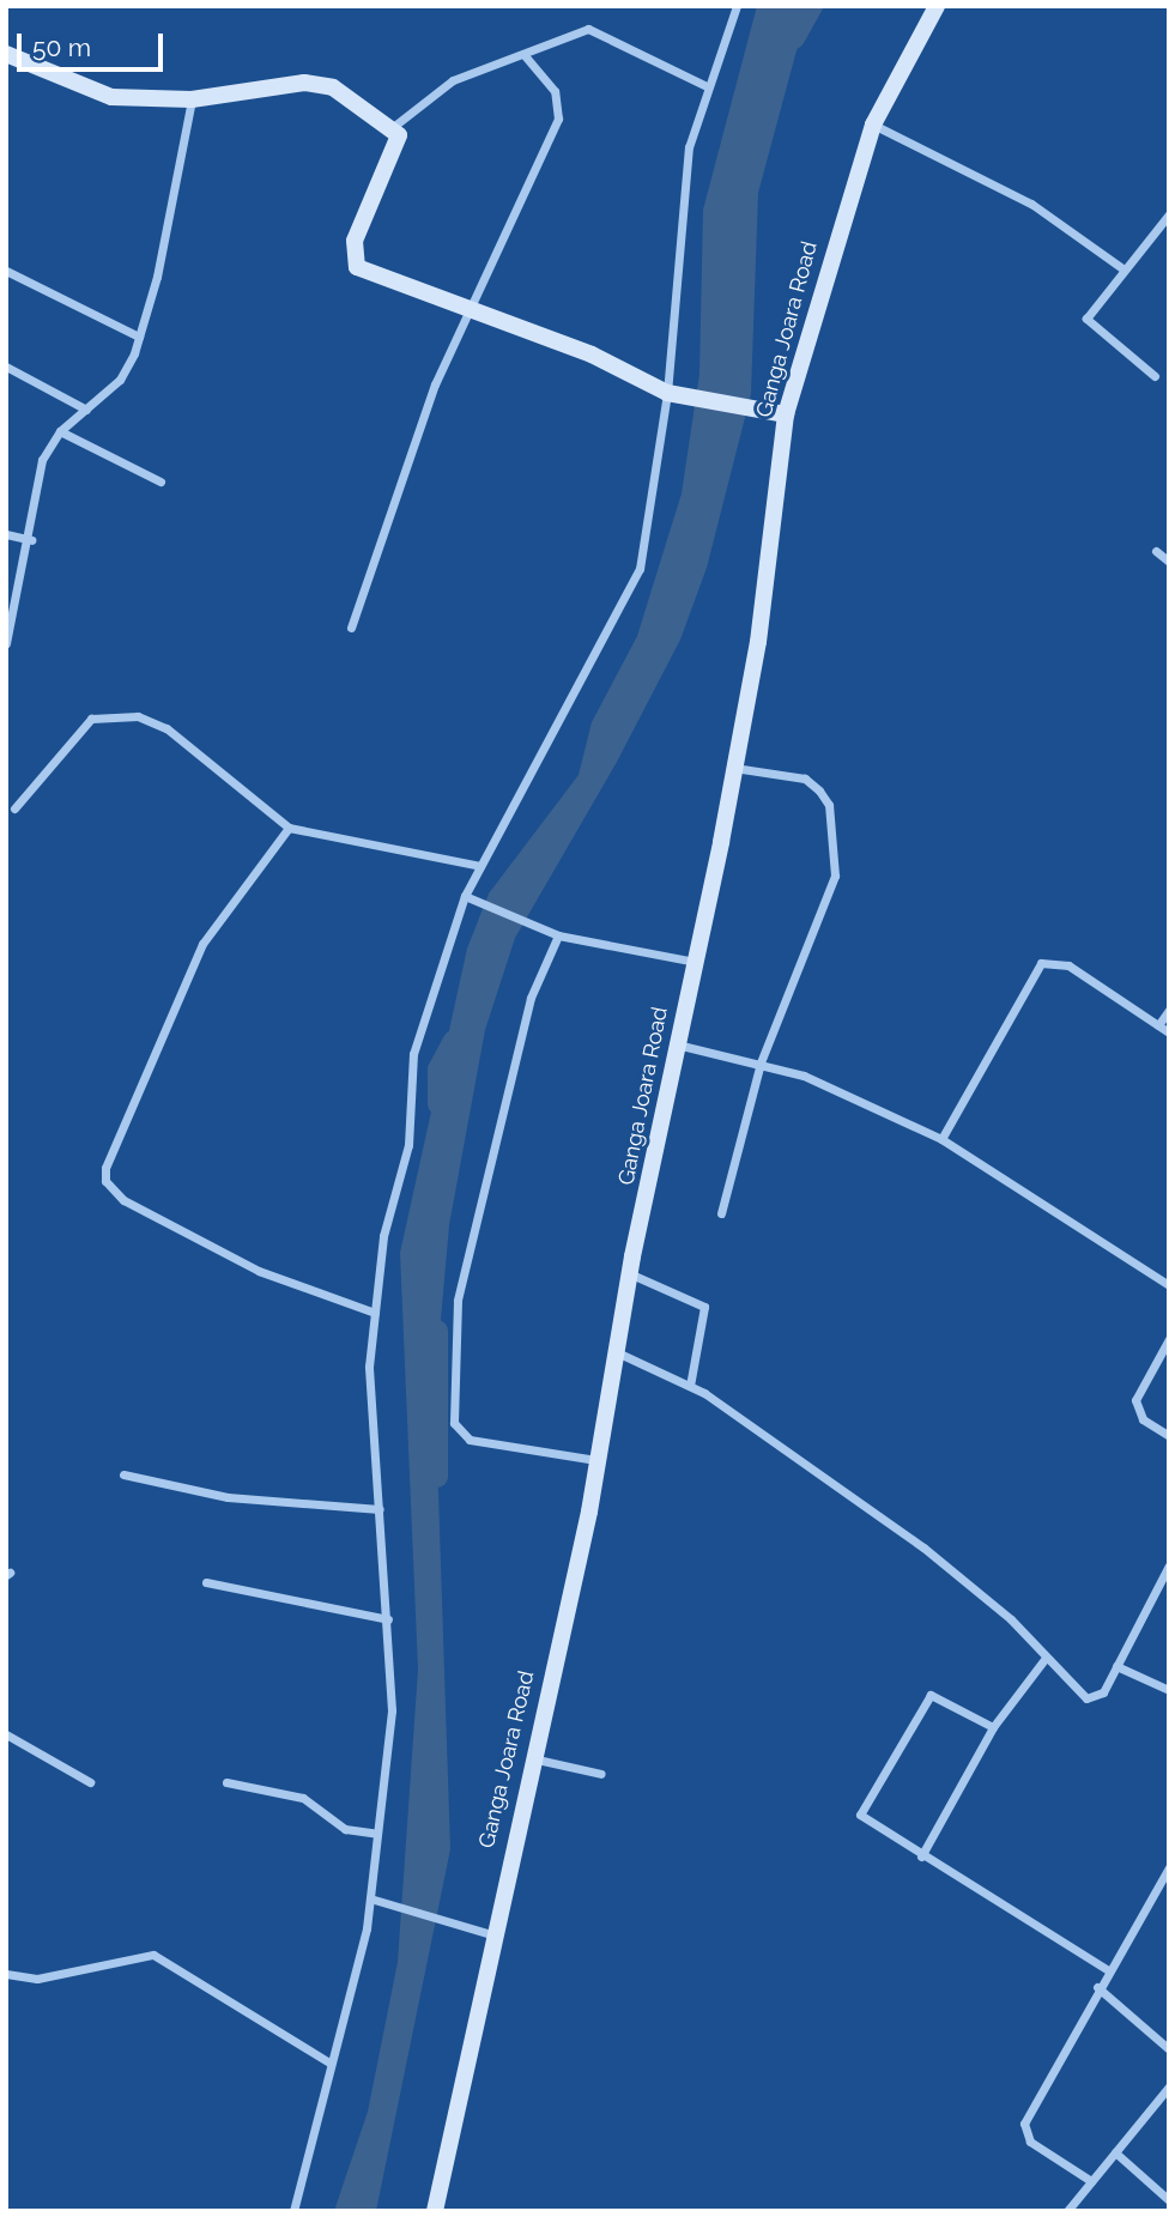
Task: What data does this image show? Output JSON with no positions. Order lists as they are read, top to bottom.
{
  "streets": {
    "main road": ["Ganga Joara Road"]
  },
  "scale_bar": "50 m"
}
